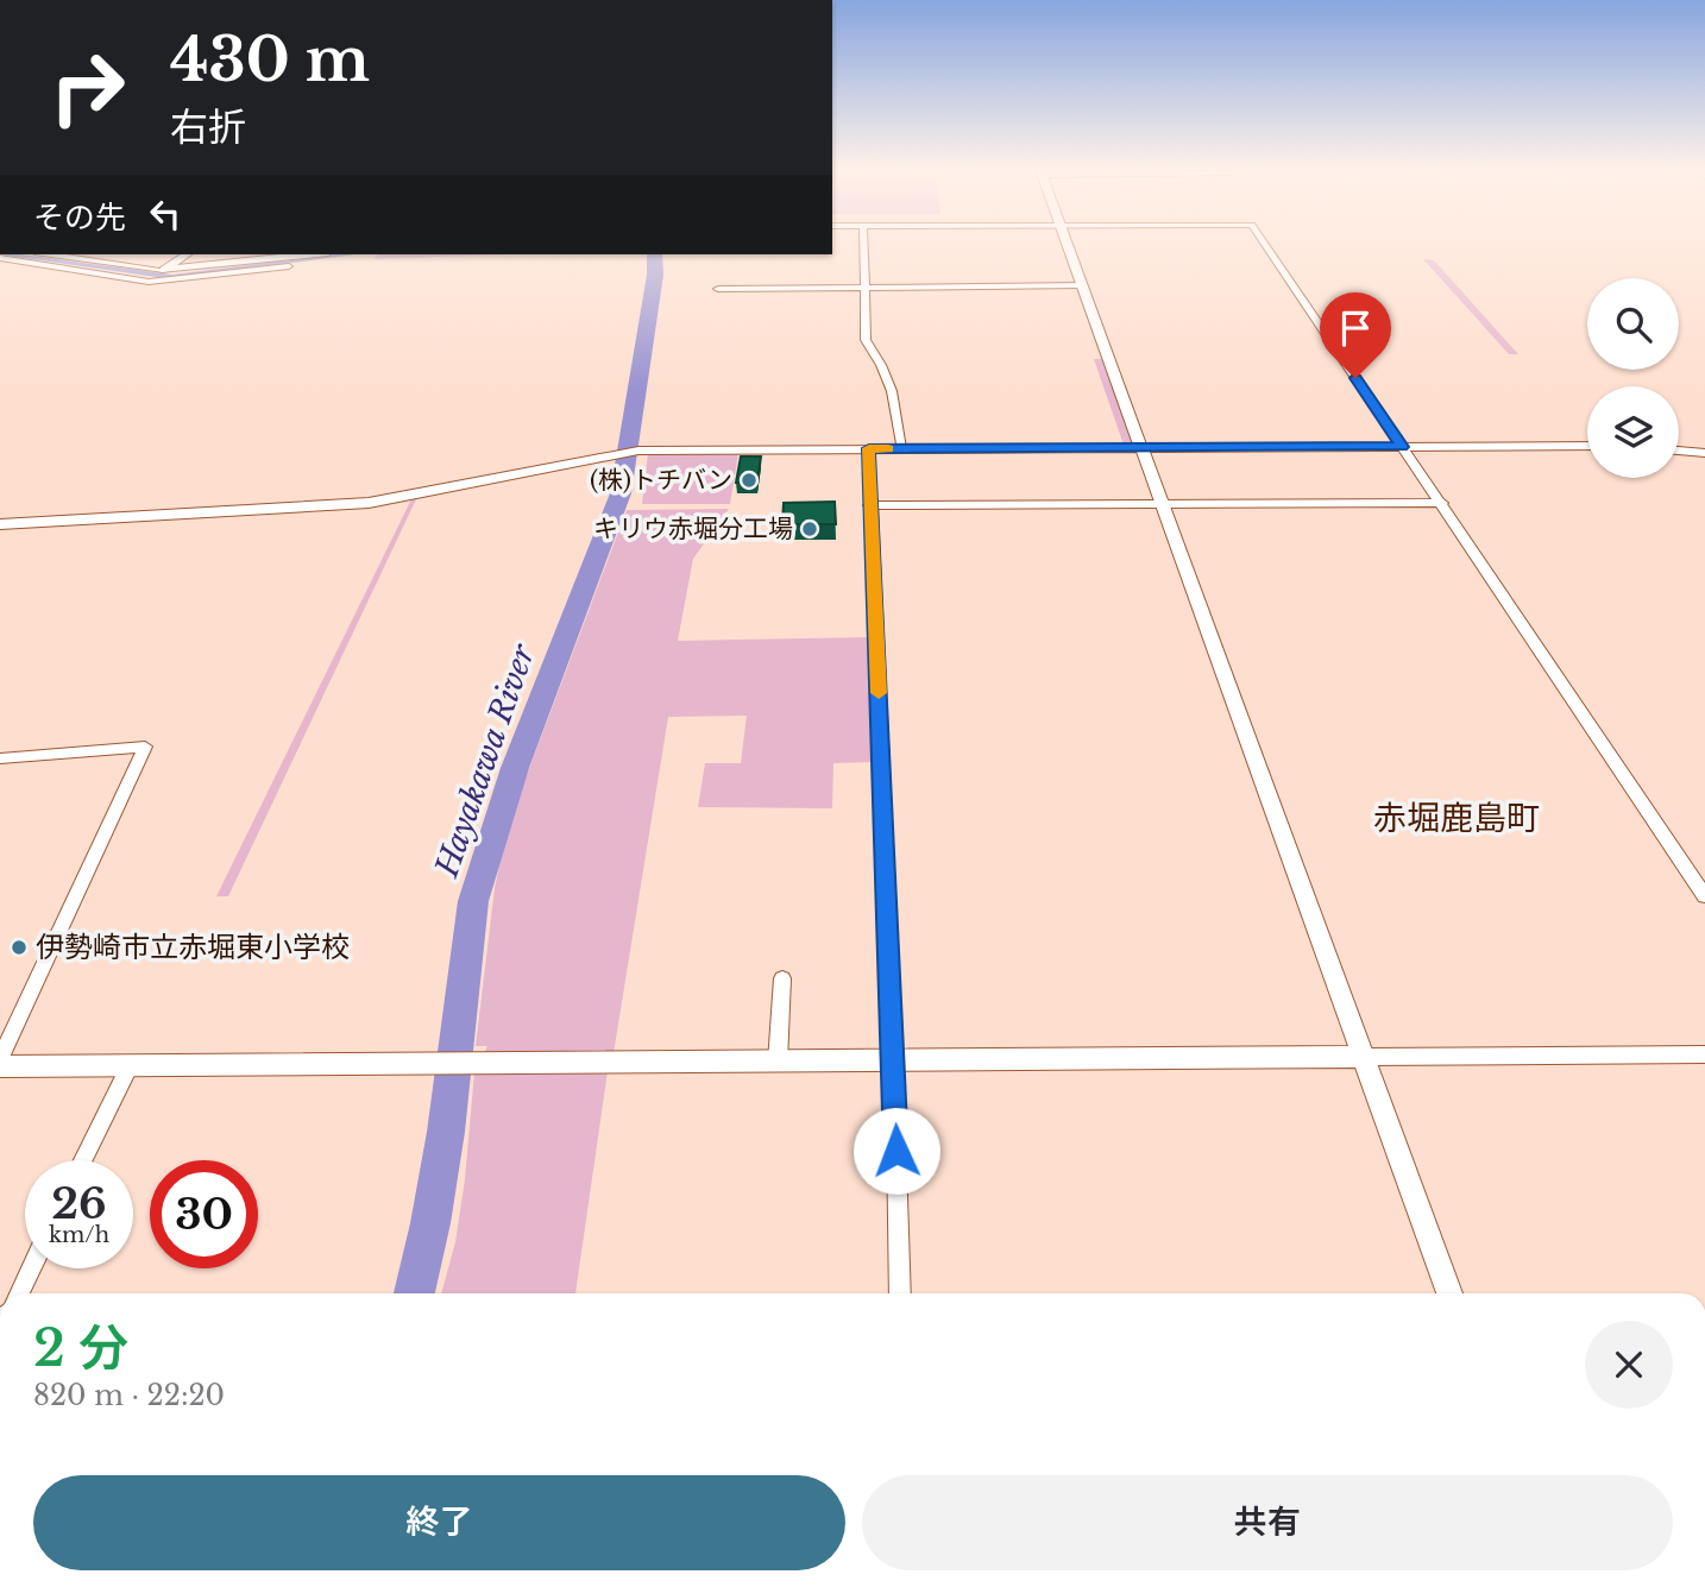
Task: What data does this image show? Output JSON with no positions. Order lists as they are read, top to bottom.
{
  "districts": ["赤堀鹿島町"],
  "water": ["Hayakawa River"],
  "places": ["(株)トチバン", "キリウ赤堀分工場", "伊勢崎市立赤堀東小学校"],
  "page": {
    "turn": ["430 m", "右折"],
    "then": "その先",
    "speed": "26 km/h",
    "limit": "30",
    "heading": ["2 分", "820 m · 22:20"],
    "buttons": ["終了", "共有"]
  }
}
